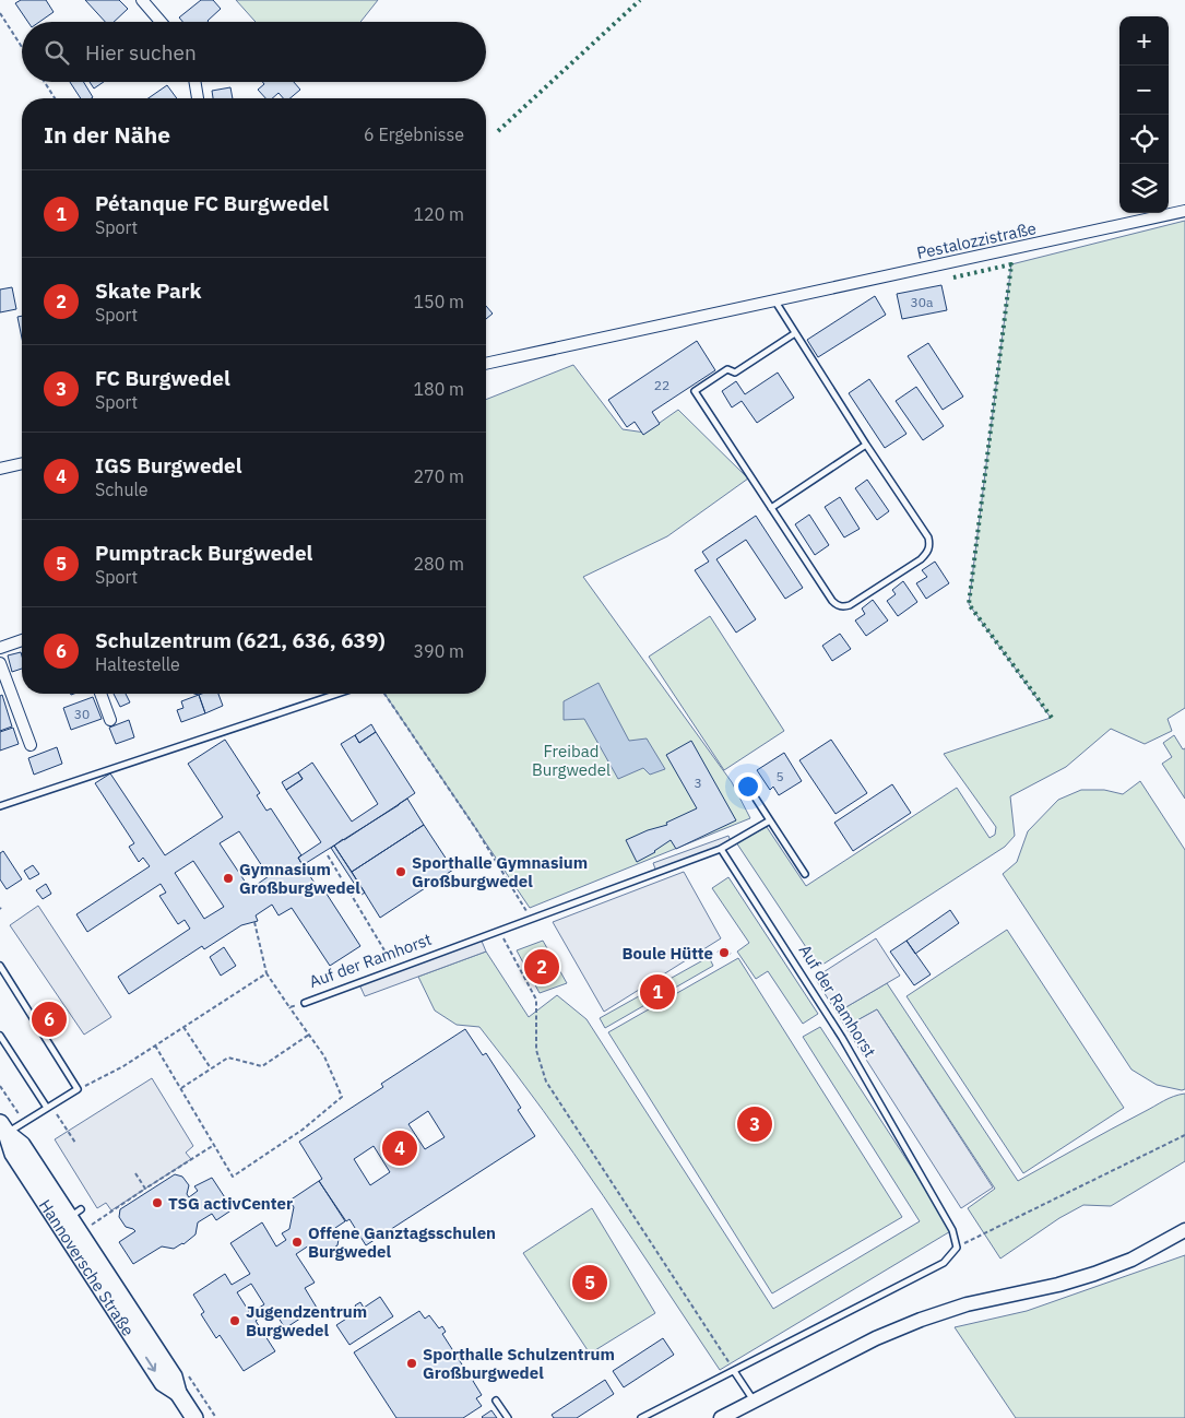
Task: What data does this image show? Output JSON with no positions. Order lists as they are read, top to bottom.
{
  "streets": {
    "main road": ["Hannoversche Straße"],
    "street": ["Pestalozzistraße"],
    "lane": ["Auf der Ramhorst"]
  },
  "parks": ["Freibad Burgwedel"],
  "places": [
    "Sporthalle Gymnasium Großburgwedel",
    "Gymnasium Großburgwedel",
    "Boule Hütte",
    "TSG activCenter",
    "Offene Ganztagsschulen Burgwedel",
    "Jugendzentrum Burgwedel",
    "Sporthalle Schulzentrum Großburgwedel"
  ],
  "house_numbers": [
    "30a",
    "22",
    "30",
    "5",
    "3"
  ],
  "page": {
    "map_buttons": ["+", "−"],
    "search": "Hier suchen",
    "heading": ["In der Nähe", "6 Ergebnisse"],
    "list": [
      {
        "mark": "1",
        "name": "Pétanque FC Burgwedel",
        "note": "Sport",
        "value": "120 m"
      },
      {
        "mark": "2",
        "name": "Skate Park",
        "note": "Sport",
        "value": "150 m"
      },
      {
        "mark": "3",
        "name": "FC Burgwedel",
        "note": "Sport",
        "value": "180 m"
      },
      {
        "mark": "4",
        "name": "IGS Burgwedel",
        "note": "Schule",
        "value": "270 m"
      },
      {
        "mark": "5",
        "name": "Pumptrack Burgwedel",
        "note": "Sport",
        "value": "280 m"
      },
      {
        "mark": "6",
        "name": "Schulzentrum (621, 636, 639)",
        "note": "Haltestelle",
        "value": "390 m"
      }
    ],
    "pins": [
      "2",
      "1",
      "6",
      "3",
      "4",
      "5"
    ]
  }
}
